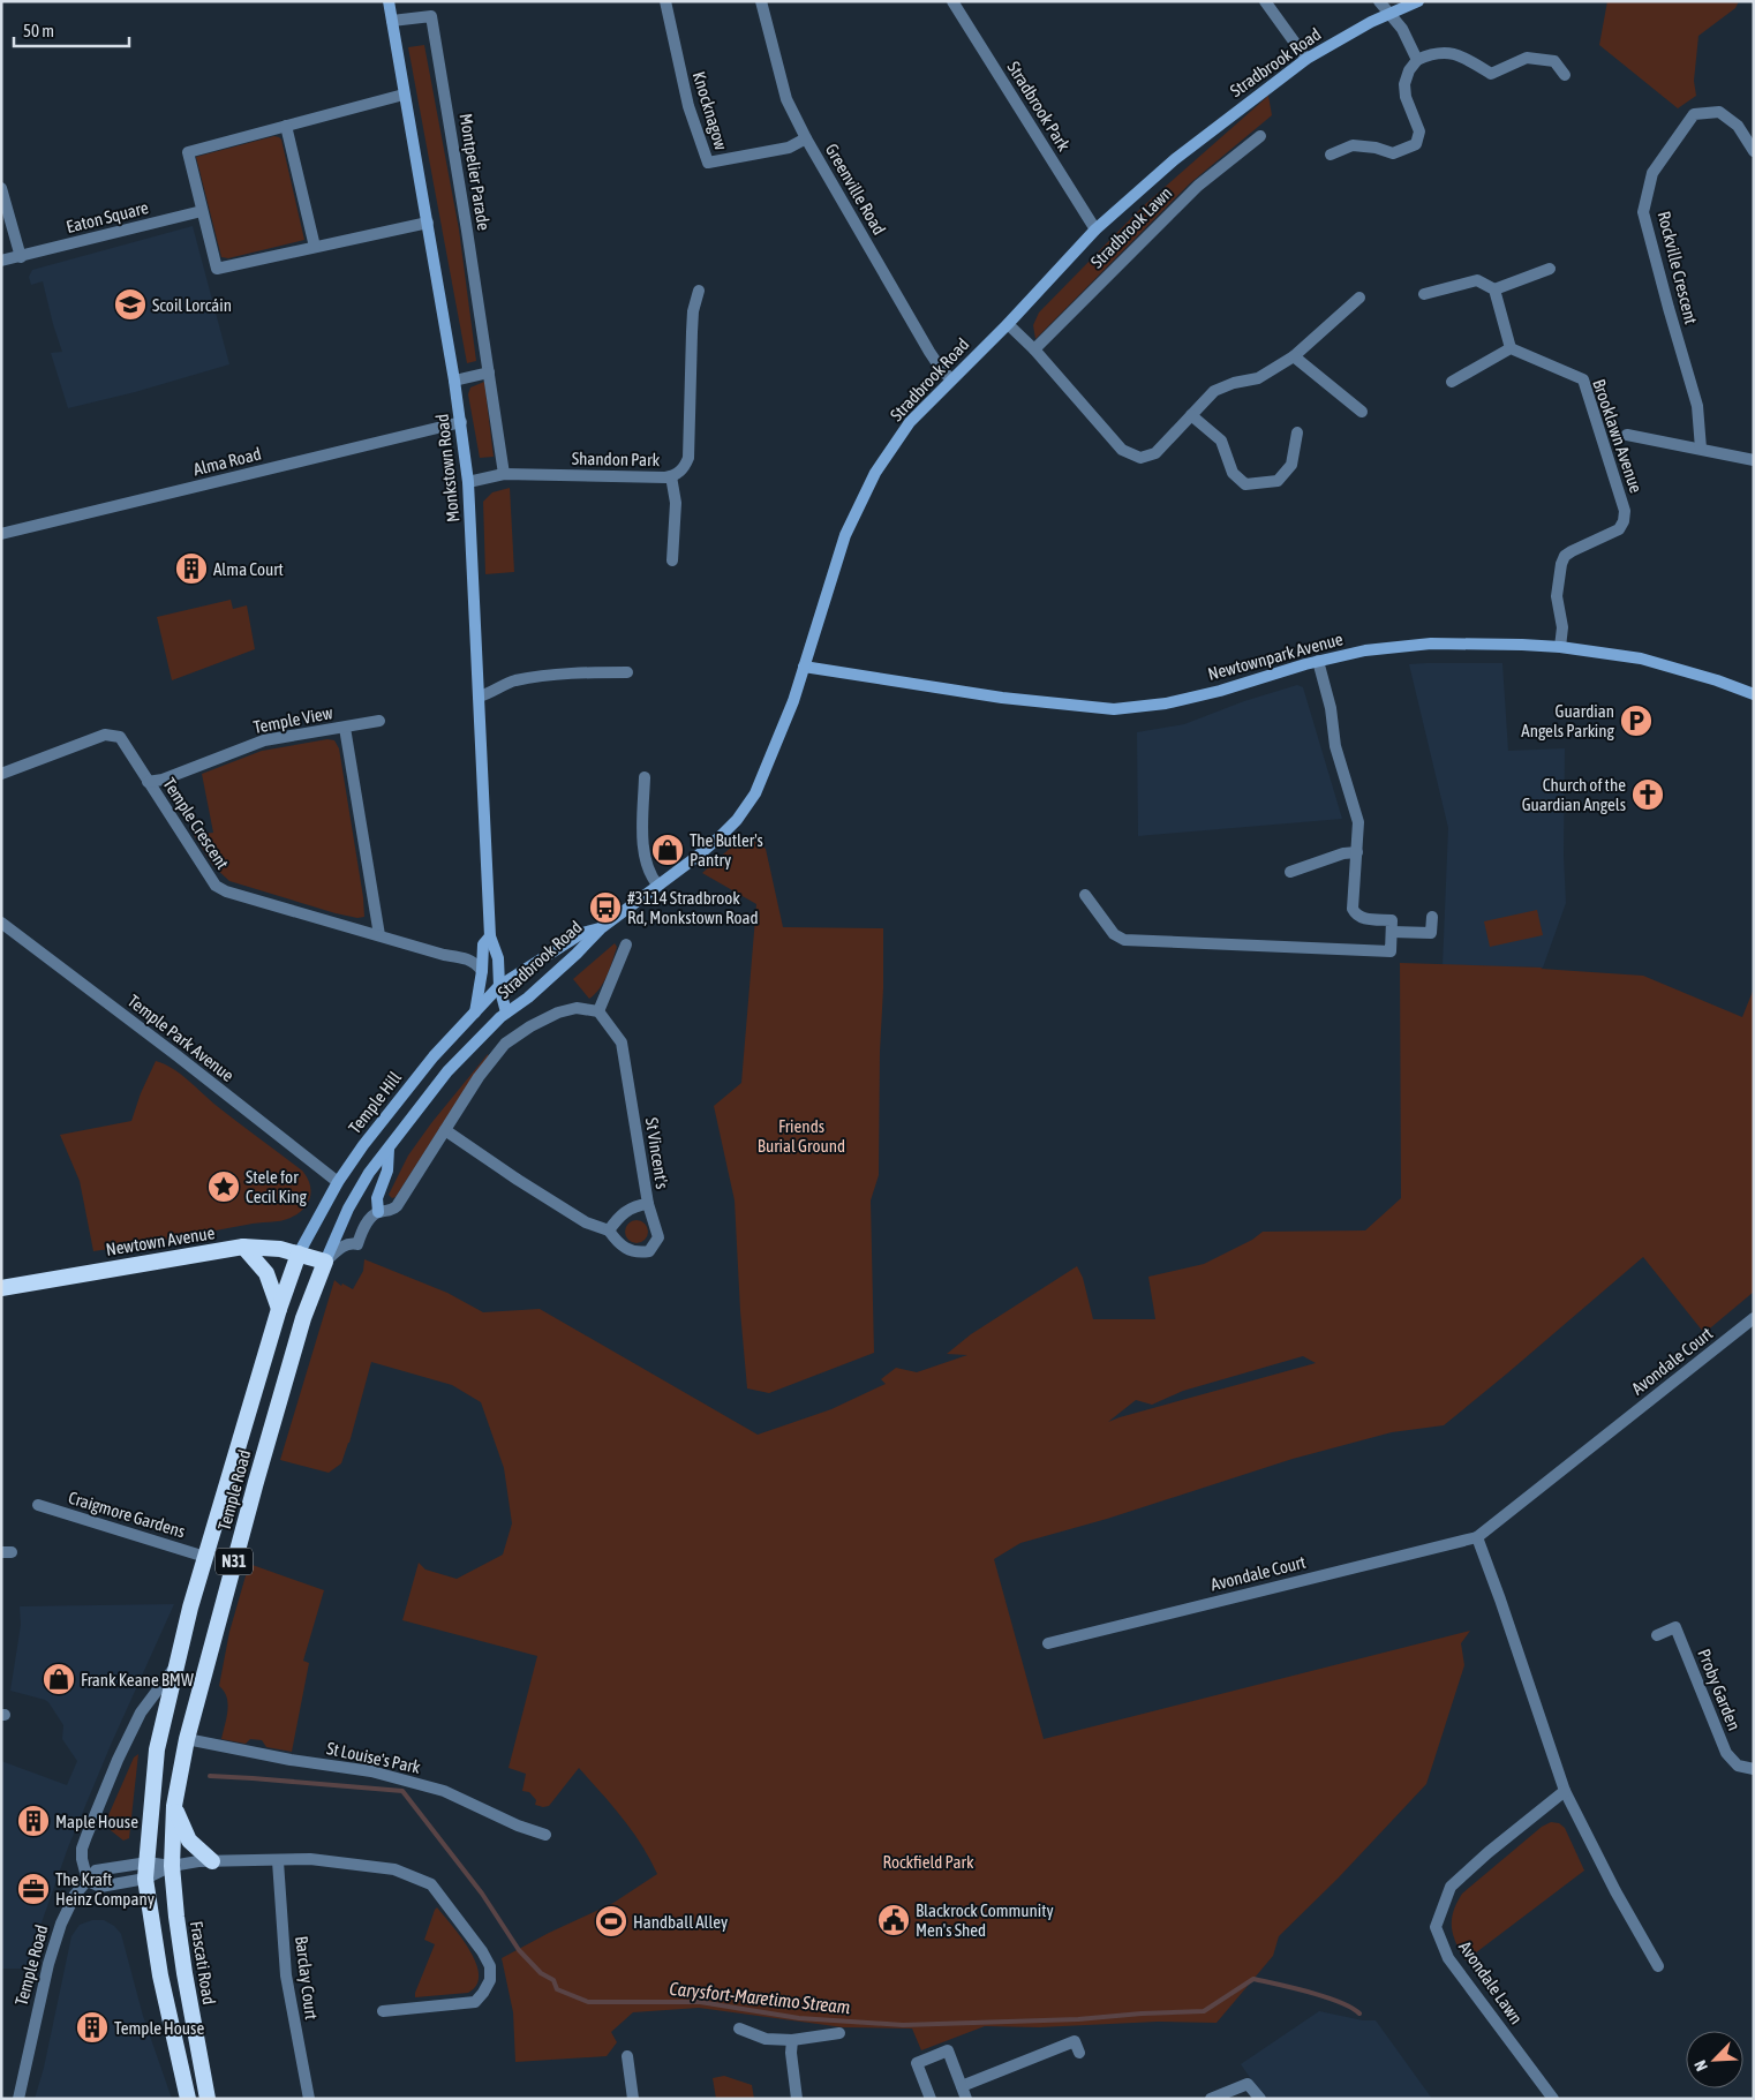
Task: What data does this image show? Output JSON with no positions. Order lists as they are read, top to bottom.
{
  "streets": {
    "highway": [
      "Newtown Avenue",
      "Temple Road",
      "N31",
      "Frascati Road"
    ],
    "main road": [
      "Stradbrook Road",
      "Monkstown Road",
      "Newtownpark Avenue",
      "Temple Hill"
    ],
    "street": [
      "Stradbrook Park",
      "Knocknagow",
      "Montpelier Parade",
      "Greenville Road",
      "Eaton Square",
      "Stradbrook Lawn",
      "Rockville Crescent",
      "Brooklawn Avenue",
      "Shandon Park",
      "Alma Road",
      "Temple View",
      "Temple Crescent",
      "Temple Park Avenue",
      "St Vincent's",
      "Avondale Court",
      "Craigmore Gardens",
      "Proby Garden",
      "St Louise's Park",
      "Barclay Court",
      "Avondale Lawn"
    ]
  },
  "crossings": [
    ["Stradbrook Road", "Stradbrook Park"],
    ["Stradbrook Road", "Greenville Road"],
    ["Stradbrook Road", "Monkstown Road"],
    ["Stradbrook Road", "Newtownpark Avenue"],
    ["Stradbrook Road", "Temple Hill"],
    ["Knocknagow", "Greenville Road"],
    ["Montpelier Parade", "Shandon Park"],
    ["Montpelier Parade", "Monkstown Road"],
    ["Brooklawn Avenue", "Newtownpark Avenue"],
    ["Shandon Park", "Monkstown Road"],
    ["Alma Road", "Monkstown Road"],
    ["Monkstown Road", "Temple Crescent"],
    ["Monkstown Road", "Temple Hill"],
    ["Temple View", "Temple Crescent"],
    ["Temple Park Avenue", "Temple Hill"],
    ["Temple Hill", "Newtown Avenue"],
    ["Temple Hill", "Temple Road"],
    ["Newtown Avenue", "Temple Road"],
    ["Temple Road", "Craigmore Gardens"],
    ["Temple Road", "N31"],
    ["Temple Road", "St Louise's Park"],
    ["Temple Road", "Frascati Road"]
  ],
  "water": ["Carysfort-Maretimo Stream"],
  "parks": ["Friends Burial Ground", "Rockfield Park"],
  "places": {
    "school or university": ["Scoil Lorcáin"],
    "building": ["Alma Court", "Maple House", "Temple House"],
    "parking": ["Guardian Angels Parking"],
    "church": ["Church of the Guardian Angels"],
    "shop": ["The Butler's Pantry", "Frank Keane BMW"],
    "bus stop": ["#3114 Stradbrook Rd, Monkstown Road"],
    "place": ["Stele for Cecil King"],
    "office": ["The Kraft Heinz Company"],
    "public building": ["Blackrock Community Men's Shed"],
    "sports": ["Handball Alley"]
  },
  "scale_bar": "50 m",
  "north": "bottom left"
}
